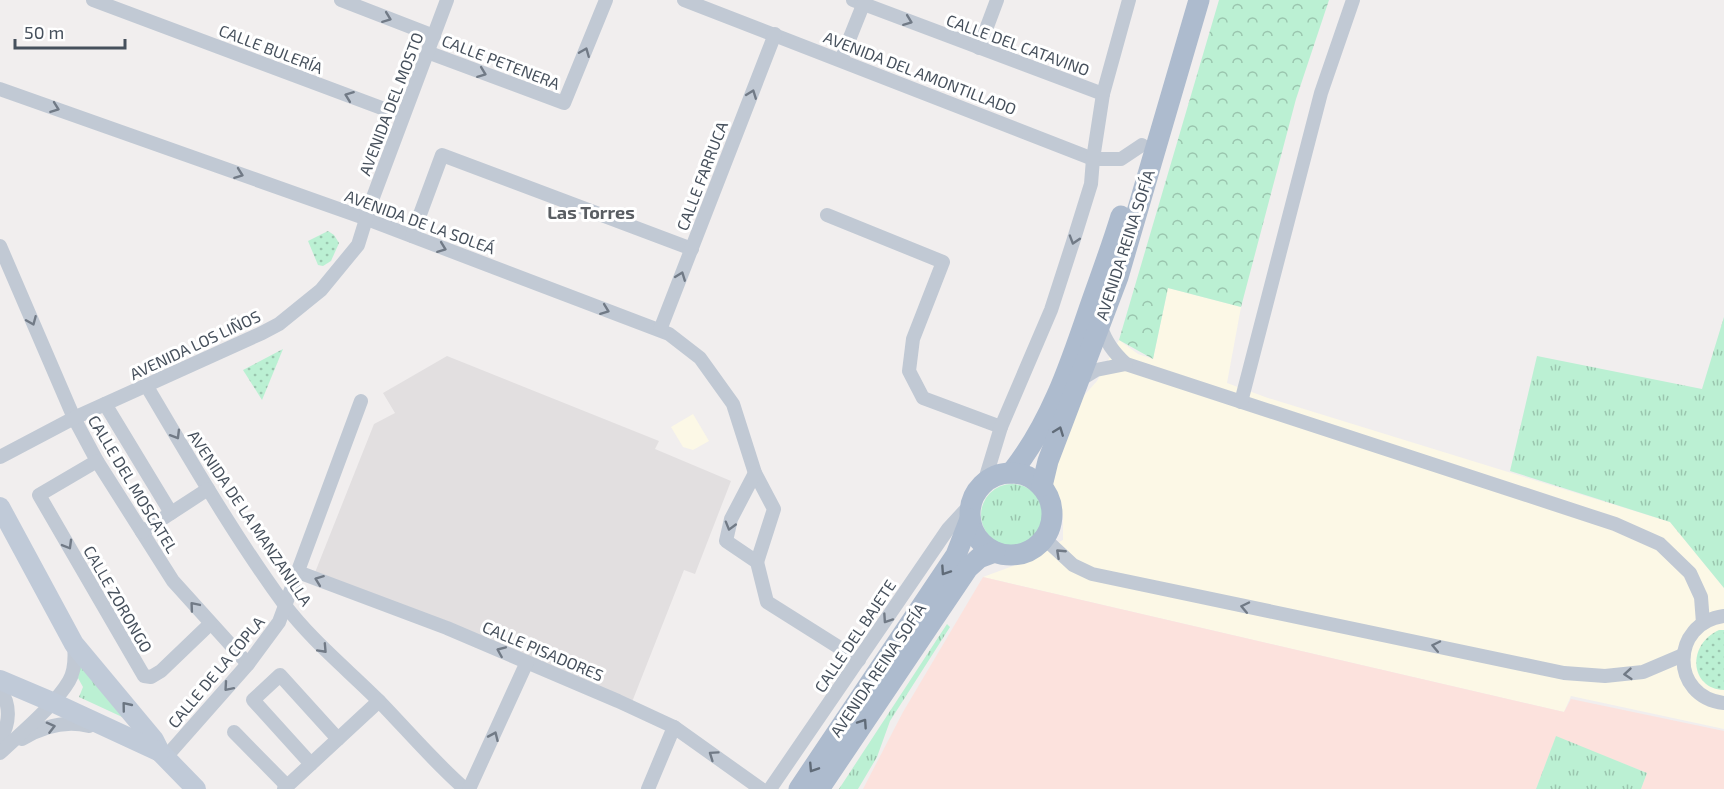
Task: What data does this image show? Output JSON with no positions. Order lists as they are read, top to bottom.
{
  "streets": {
    "main road": ["AVENIDA REINA SOFÍA"],
    "street": [
      "CALLE DEL CATAVINO",
      "CALLE BULERÍA",
      "CALLE PETENERA",
      "AVENIDA DEL AMONTILLADO",
      "AVENIDA DEL MOSTO",
      "CALLE FARRUCA",
      "AVENIDA DE LA SOLEÁ",
      "AVENIDA LOS LIÑOS",
      "CALLE DEL MOSCATEL",
      "AVENIDA DE LA MANZANILLA",
      "CALLE ZORONGO",
      "CALLE DEL BAJETE",
      "CALLE PISADORES",
      "CALLE DE LA COPLA"
    ]
  },
  "crossings": [
    ["CALLE BULERÍA", "AVENIDA DEL MOSTO"],
    ["CALLE PETENERA", "AVENIDA DEL MOSTO"],
    ["AVENIDA DEL AMONTILLADO", "CALLE FARRUCA"],
    ["AVENIDA DEL AMONTILLADO", "AVENIDA REINA SOFÍA"],
    ["AVENIDA DEL MOSTO", "AVENIDA DE LA SOLEÁ"],
    ["AVENIDA DEL MOSTO", "AVENIDA LOS LIÑOS"],
    ["CALLE FARRUCA", "AVENIDA DE LA SOLEÁ"],
    ["AVENIDA DE LA SOLEÁ", "AVENIDA LOS LIÑOS"],
    ["AVENIDA REINA SOFÍA", "CALLE DEL BAJETE"],
    ["AVENIDA LOS LIÑOS", "CALLE DEL MOSCATEL"],
    ["AVENIDA LOS LIÑOS", "AVENIDA DE LA MANZANILLA"],
    ["CALLE DEL MOSCATEL", "CALLE ZORONGO"],
    ["CALLE DEL MOSCATEL", "CALLE DE LA COPLA"],
    ["AVENIDA DE LA MANZANILLA", "CALLE DE LA COPLA"],
    ["CALLE PISADORES", "CALLE DE LA COPLA"]
  ],
  "one_way": [
    "CALLE DEL CATAVINO",
    "CALLE BULERÍA",
    "CALLE FARRUCA",
    "AVENIDA DE LA SOLEÁ",
    "CALLE DEL BAJETE",
    "CALLE PISADORES"
  ],
  "districts": ["Las Torres"],
  "scale_bar": "50 m"
}
